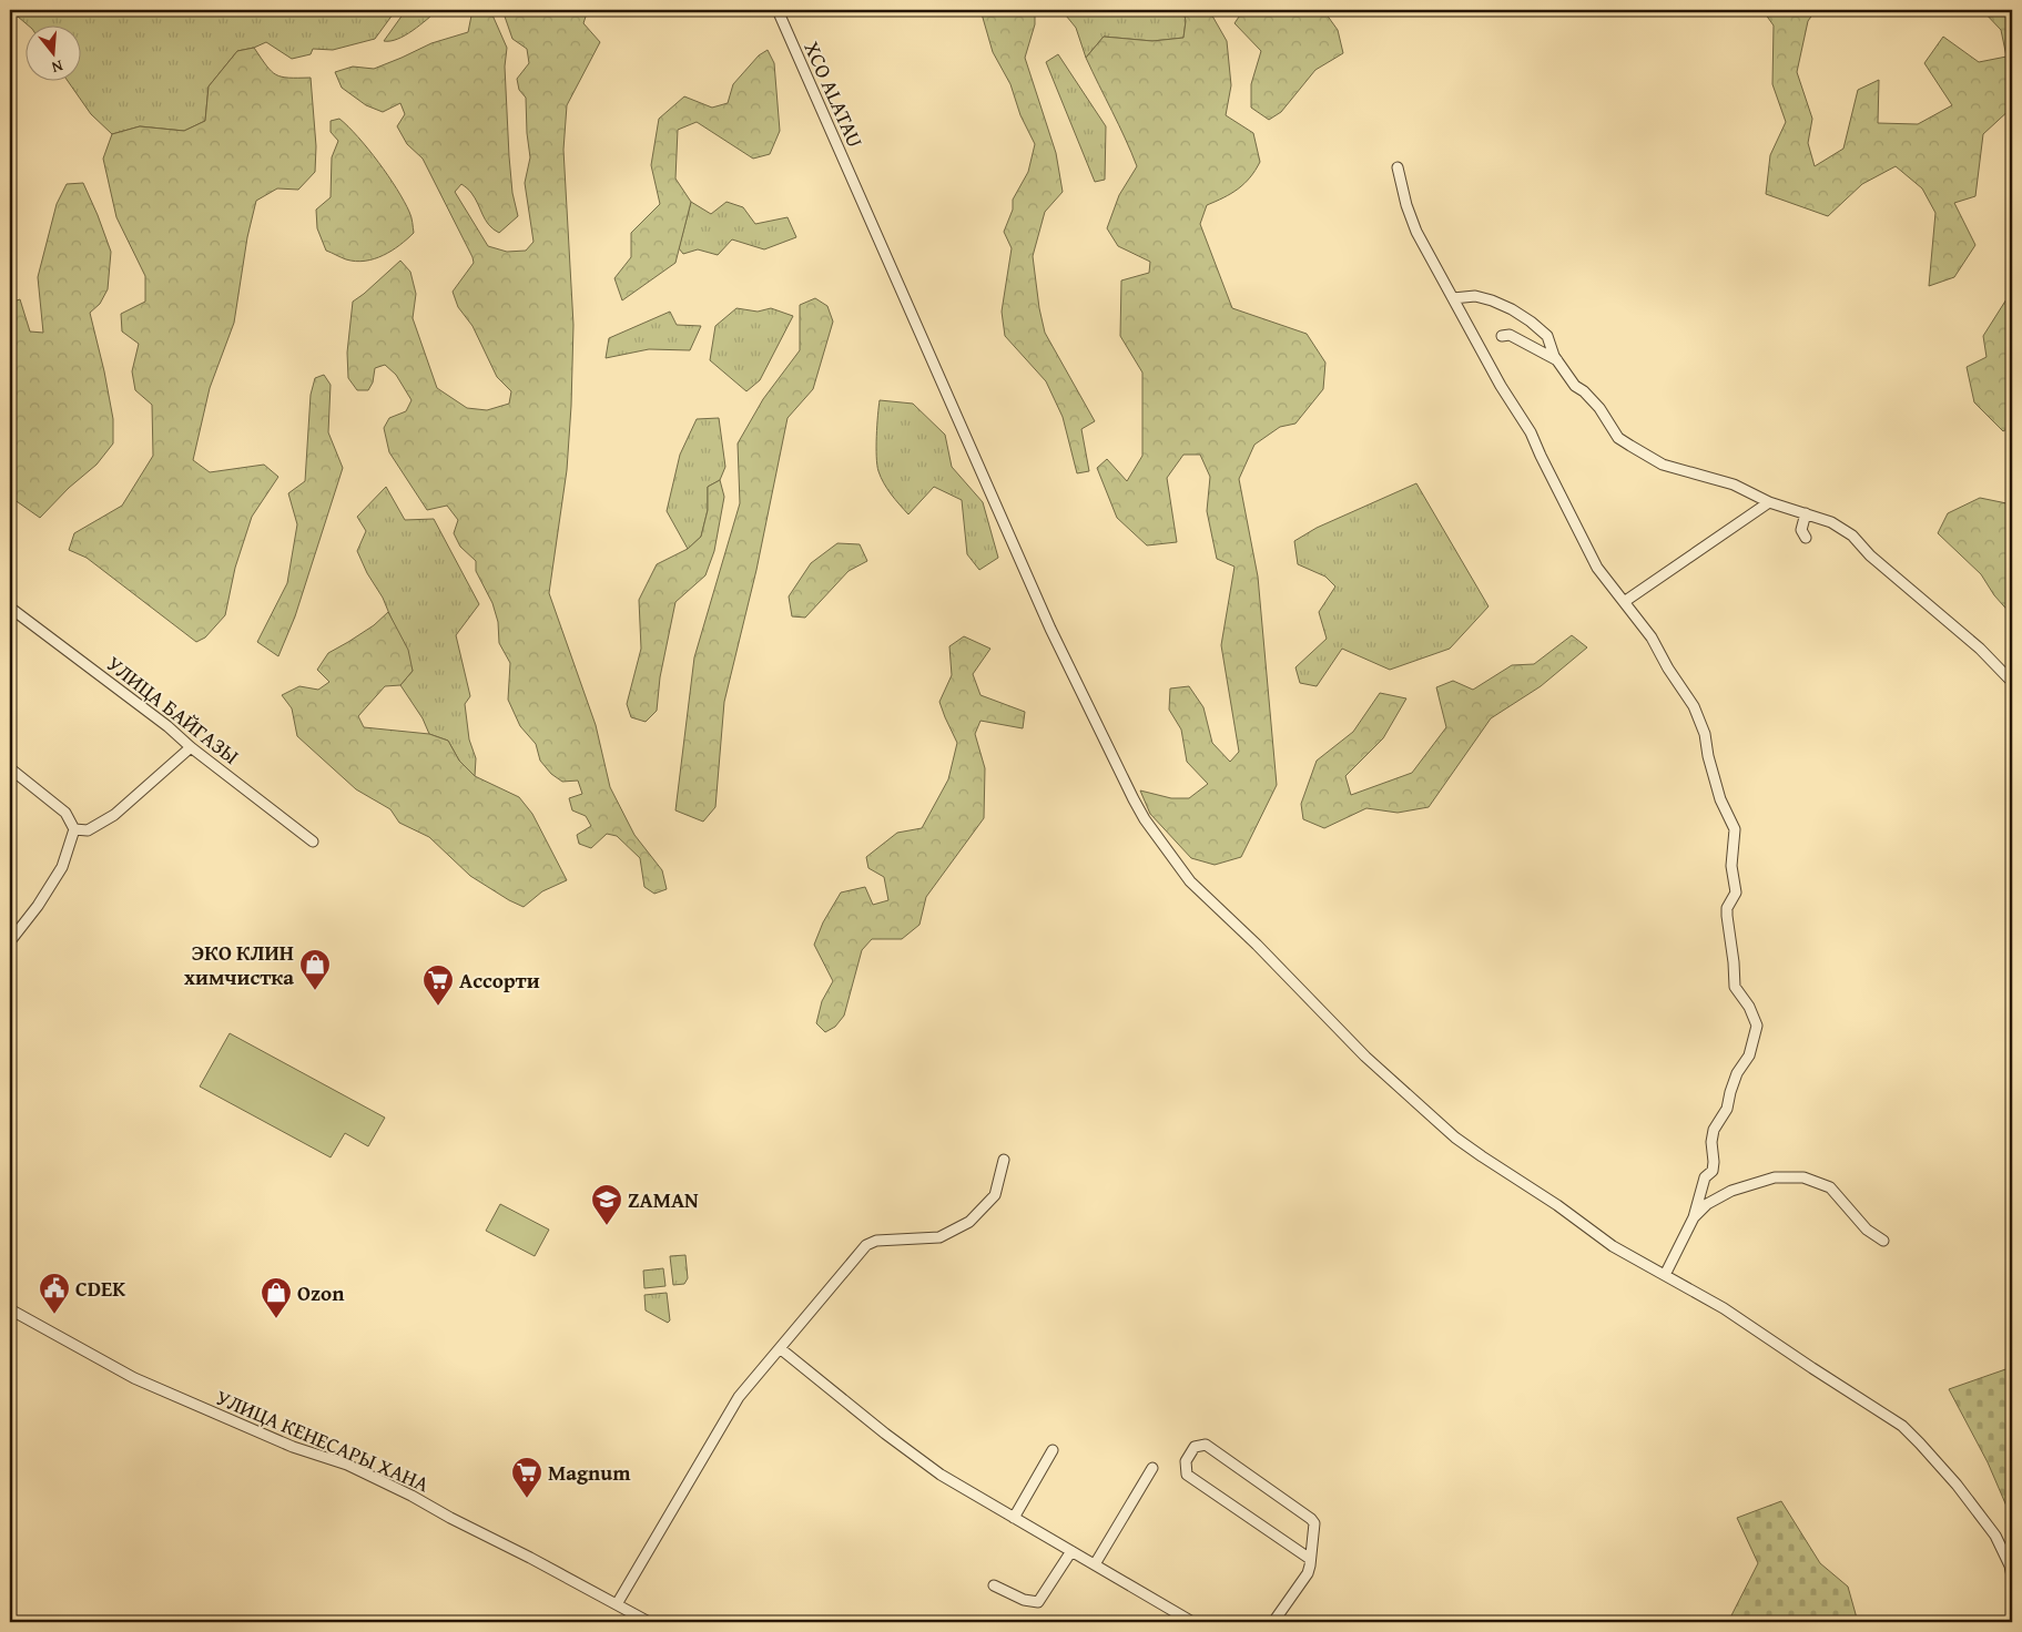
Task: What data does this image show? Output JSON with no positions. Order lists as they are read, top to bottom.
{
  "streets": {
    "street": ["XCO ALATAU", "УЛИЦА БАЙГАЗЫ", "УЛИЦА КЕНЕСАРЫ ХАНА"]
  },
  "places": {
    "shop": ["ЭКО КЛИН химчистка", "Ozon"],
    "supermarket": ["Ассорти", "Magnum"],
    "school or university": ["ZAMAN"],
    "public building": ["CDEK"]
  },
  "north": "bottom"
}
